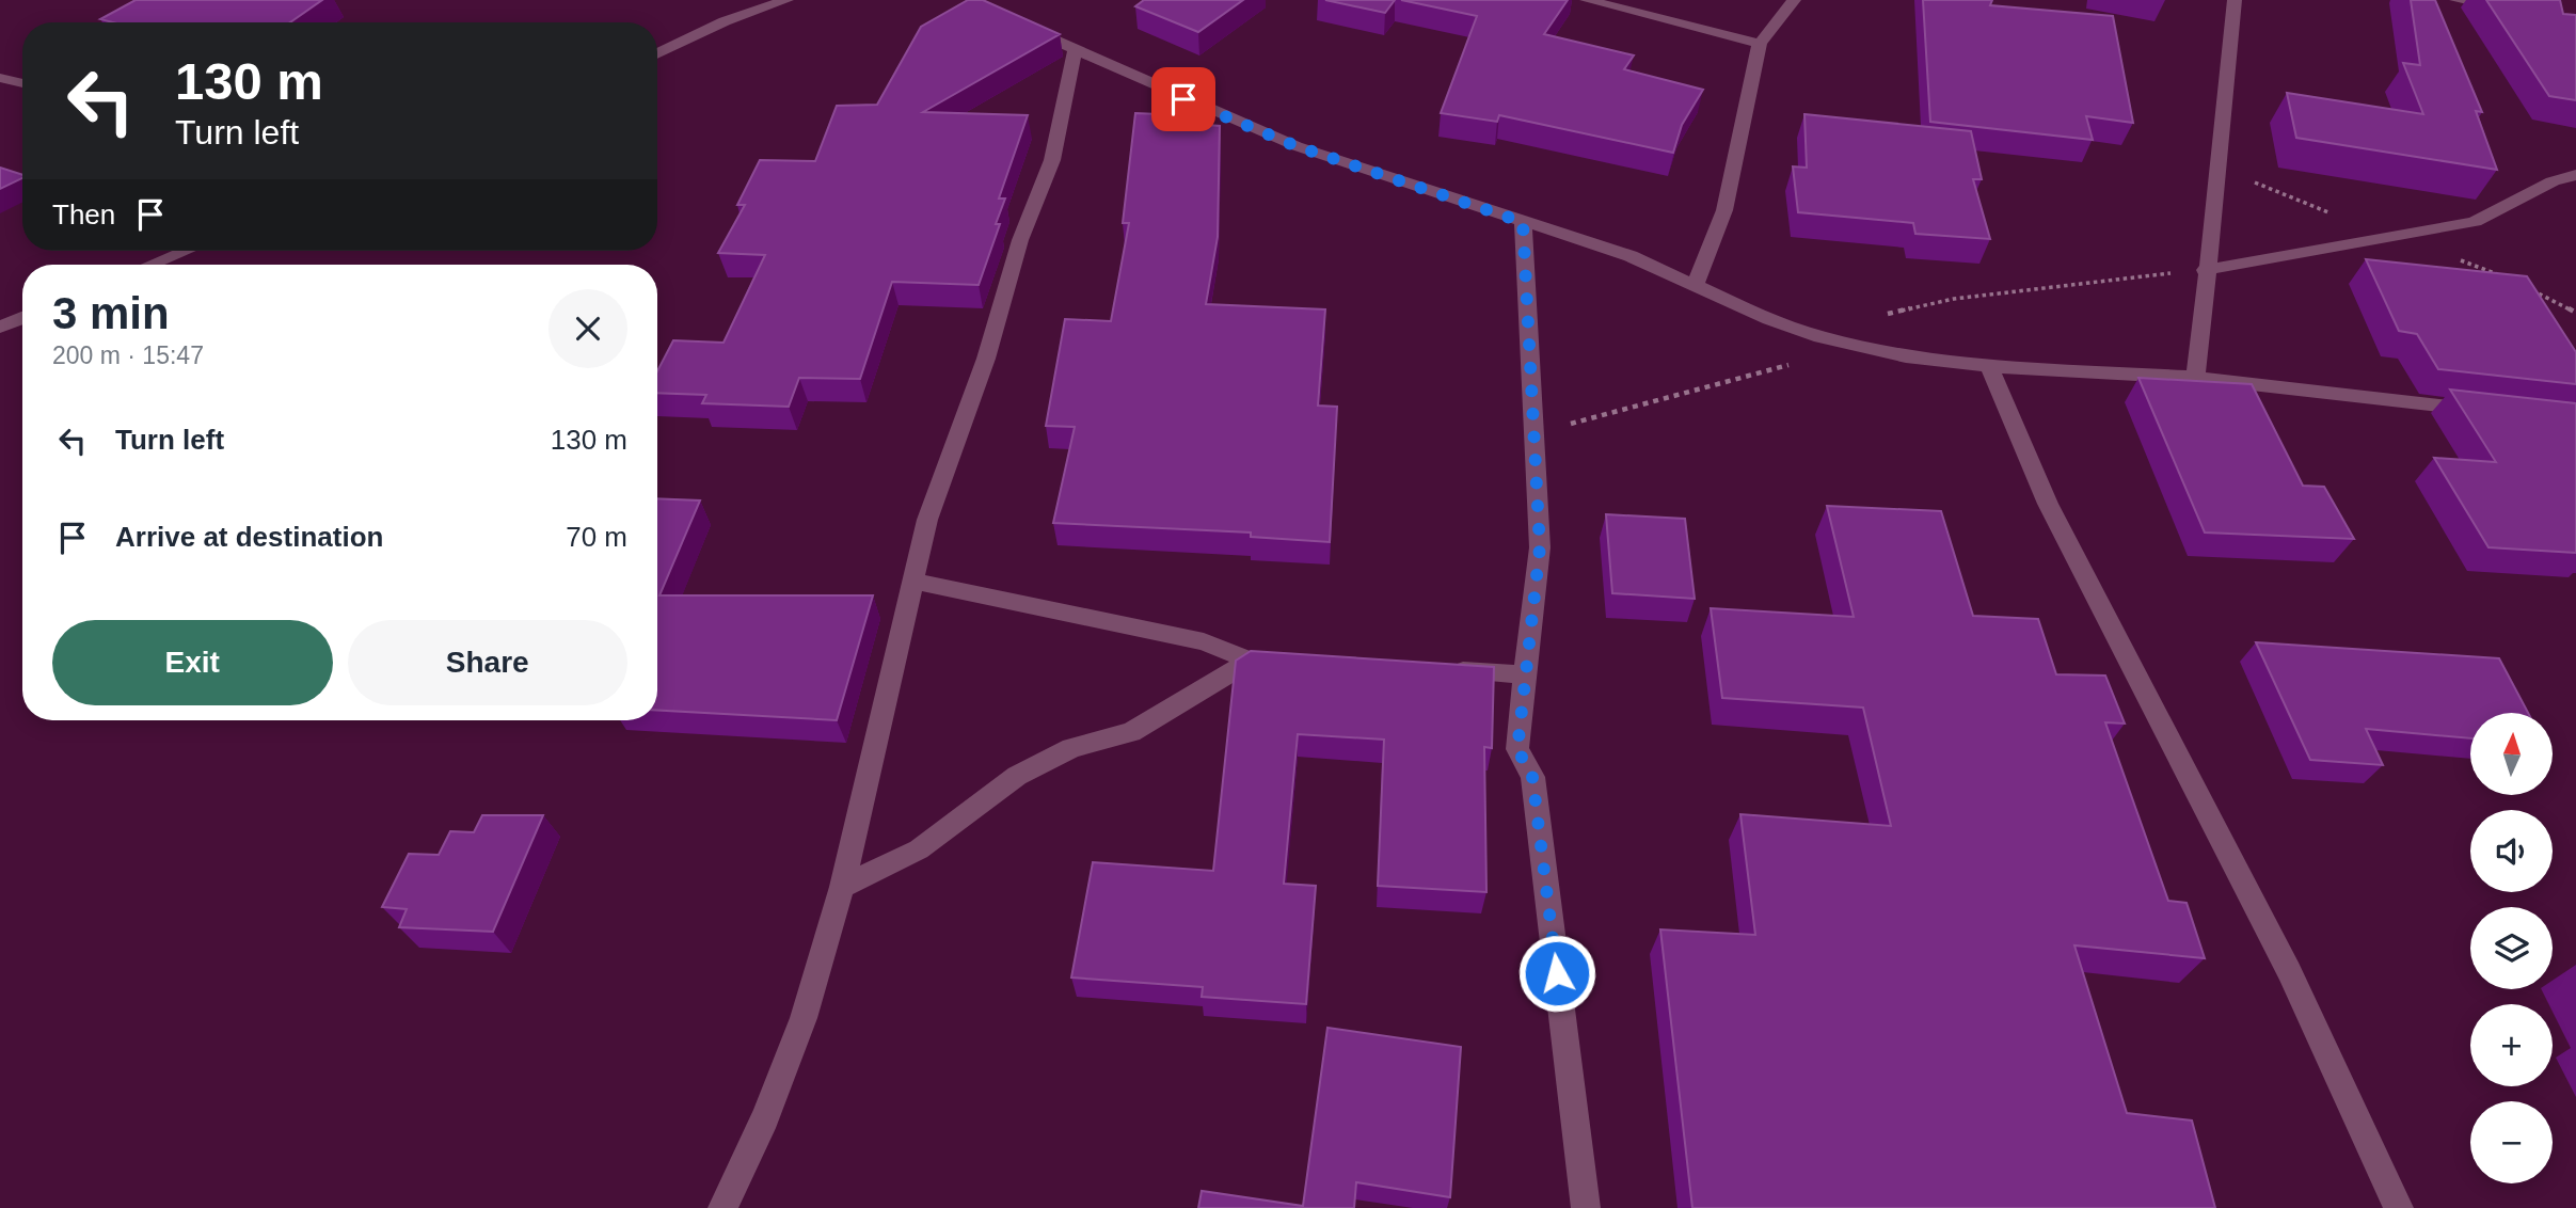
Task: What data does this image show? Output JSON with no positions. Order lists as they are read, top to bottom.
{
  "north": "top",
  "page": {
    "turn": ["130 m", "Turn left"],
    "then": "Then",
    "heading": ["3 min", "200 m · 15:47"],
    "list": [
      {
        "name": "Turn left",
        "value": "130 m"
      },
      {
        "name": "Arrive at destination",
        "value": "70 m"
      }
    ],
    "buttons": ["Exit", "Share"],
    "map_buttons": ["+", "−"]
  }
}
